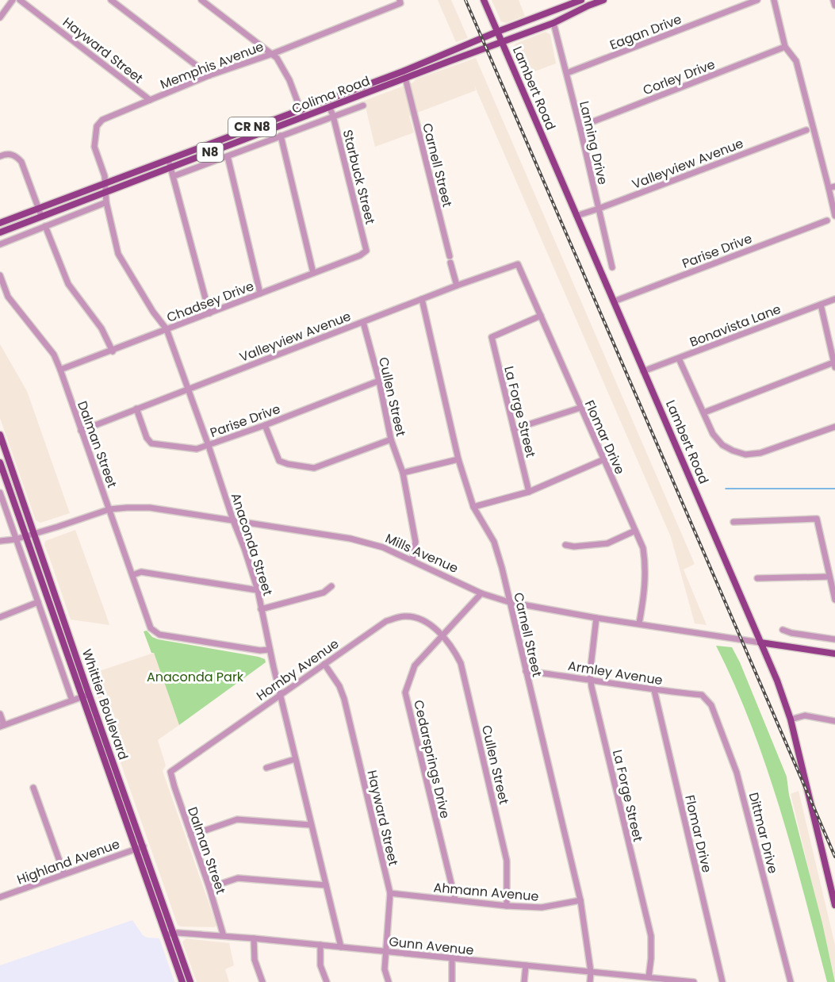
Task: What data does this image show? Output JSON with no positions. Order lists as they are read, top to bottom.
{
  "streets": {
    "main road": [
      "Lambert Road",
      "Colima Road",
      "CR N8",
      "N8",
      "Mills Avenue",
      "Whittier Boulevard"
    ],
    "street": [
      "Eagan Drive",
      "Hayward Street",
      "Memphis Avenue",
      "Corley Drive",
      "Lanning Drive",
      "Valleyview Avenue",
      "Carnell Street",
      "Starbuck Street",
      "Parise Drive",
      "Chadsey Drive",
      "Bonavista Lane",
      "Cullen Street",
      "La Forge Street",
      "Flomar Drive",
      "Dalman Street",
      "Anaconda Street",
      "Hornby Avenue",
      "Armley Avenue",
      "Cedarsprings Drive",
      "Dittmar Drive",
      "Highland Avenue",
      "Ahmann Avenue",
      "Gunn Avenue"
    ]
  },
  "crossings": [
    ["Eagan Drive", "Lanning Drive"],
    ["Hayward Street", "Memphis Avenue"],
    ["Hayward Street", "Hornby Avenue"],
    ["Hayward Street", "Ahmann Avenue"],
    ["Hayward Street", "Gunn Avenue"],
    ["Memphis Avenue", "Colima Road"],
    ["Memphis Avenue", "Anaconda Street"],
    ["Corley Drive", "Lanning Drive"],
    ["Lambert Road", "Colima Road"],
    ["Lambert Road", "Valleyview Avenue"],
    ["Lambert Road", "Parise Drive"],
    ["Lambert Road", "Bonavista Lane"],
    ["Lambert Road", "Mills Avenue"],
    ["Colima Road", "CR N8"],
    ["Colima Road", "Lanning Drive"],
    ["Colima Road", "Carnell Street"],
    ["Colima Road", "Starbuck Street"],
    ["Colima Road", "Anaconda Street"],
    ["Lanning Drive", "Valleyview Avenue"],
    ["Valleyview Avenue", "Carnell Street"],
    ["Valleyview Avenue", "Parise Drive"],
    ["Valleyview Avenue", "Cullen Street"],
    ["Valleyview Avenue", "Flomar Drive"],
    ["Valleyview Avenue", "Dalman Street"],
    ["Valleyview Avenue", "Anaconda Street"],
    ["Carnell Street", "Mills Avenue"],
    ["Carnell Street", "Armley Avenue"],
    ["Carnell Street", "Ahmann Avenue"],
    ["Carnell Street", "Gunn Avenue"],
    ["Starbuck Street", "Chadsey Drive"],
    ["Parise Drive", "Cullen Street"],
    ["Parise Drive", "Anaconda Street"],
    ["Chadsey Drive", "Dalman Street"],
    ["Chadsey Drive", "Anaconda Street"],
    ["Cullen Street", "Mills Avenue"],
    ["Cullen Street", "Hornby Avenue"],
    ["Cullen Street", "Cedarsprings Drive"],
    ["Cullen Street", "Ahmann Avenue"],
    ["La Forge Street", "Flomar Drive"],
    ["La Forge Street", "Mills Avenue"],
    ["La Forge Street", "Armley Avenue"],
    ["La Forge Street", "Gunn Avenue"],
    ["Flomar Drive", "Mills Avenue"],
    ["Flomar Drive", "Armley Avenue"],
    ["Dalman Street", "Anaconda Street"],
    ["Dalman Street", "Mills Avenue"],
    ["Dalman Street", "Hornby Avenue"],
    ["Dalman Street", "Gunn Avenue"],
    ["Anaconda Street", "Mills Avenue"],
    ["Anaconda Street", "Hornby Avenue"],
    ["Anaconda Street", "Gunn Avenue"],
    ["Mills Avenue", "Whittier Boulevard"],
    ["Mills Avenue", "Cedarsprings Drive"],
    ["Hornby Avenue", "Cedarsprings Drive"],
    ["Armley Avenue", "Dittmar Drive"],
    ["Whittier Boulevard", "Highland Avenue"],
    ["Whittier Boulevard", "Gunn Avenue"],
    ["Cedarsprings Drive", "Ahmann Avenue"]
  ],
  "parks": ["Anaconda Park"]
}
